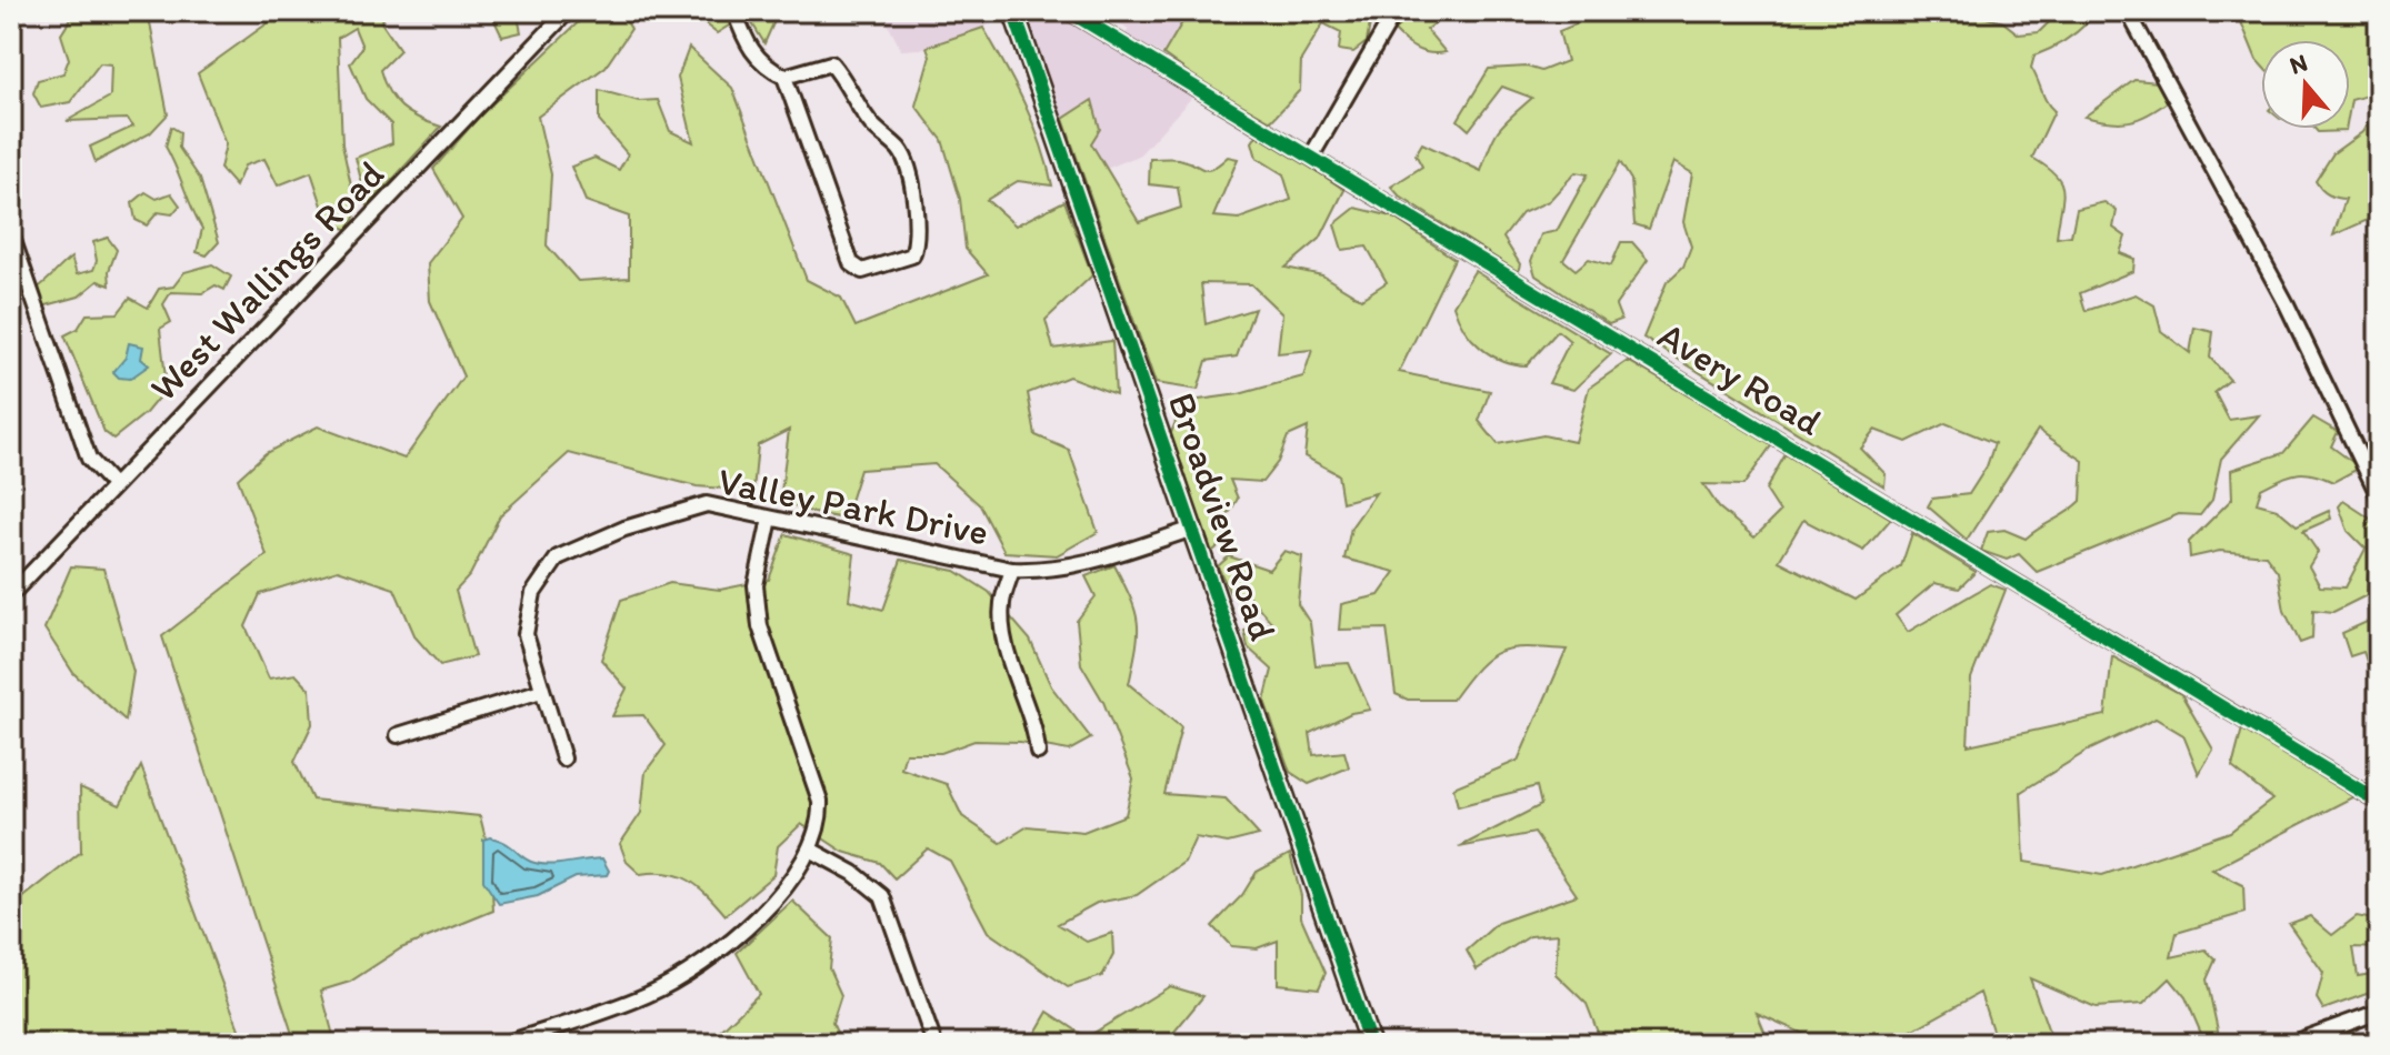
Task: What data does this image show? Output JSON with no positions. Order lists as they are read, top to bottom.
{
  "streets": {
    "main road": ["Broadview Road"],
    "street": ["West Wallings Road", "Avery Road", "Valley Park Drive"]
  },
  "crossings": [
    ["Valley Park Drive", "Broadview Road"]
  ],
  "north": "top"
}
